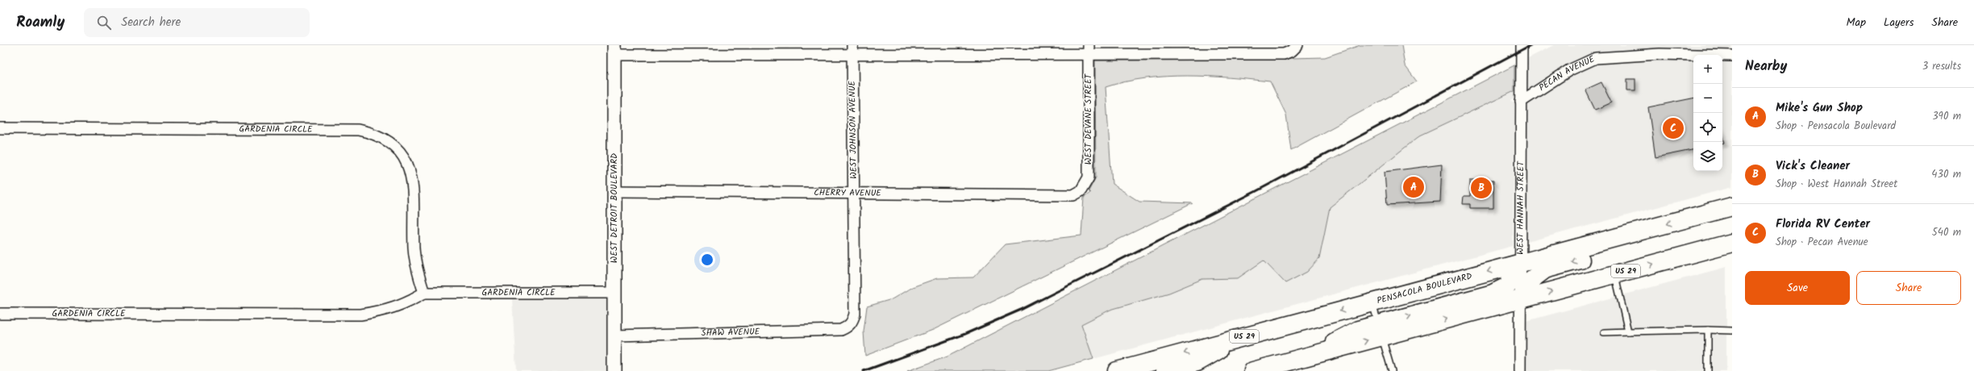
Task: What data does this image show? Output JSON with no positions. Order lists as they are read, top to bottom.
{
  "streets": {
    "highway": ["US 29", "PENSACOLA BOULEVARD"],
    "street": [
      "PECAN AVENUE",
      "WEST DEVANE STREET",
      "GARDENIA CIRCLE",
      "WEST JOHNSON AVENUE",
      "CHERRY AVENUE",
      "WEST DETROIT BOULEVARD",
      "WEST HANNAH STREET",
      "SHAW AVENUE"
    ]
  },
  "crossings": [
    ["PECAN AVENUE", "WEST HANNAH STREET"],
    ["WEST DEVANE STREET", "CHERRY AVENUE"],
    ["GARDENIA CIRCLE", "WEST DETROIT BOULEVARD"],
    ["WEST JOHNSON AVENUE", "CHERRY AVENUE"],
    ["WEST JOHNSON AVENUE", "SHAW AVENUE"],
    ["CHERRY AVENUE", "WEST DETROIT BOULEVARD"],
    ["WEST DETROIT BOULEVARD", "SHAW AVENUE"],
    ["WEST HANNAH STREET", "US 29"],
    ["WEST HANNAH STREET", "PENSACOLA BOULEVARD"]
  ],
  "page": {
    "header": "Roamly",
    "search": "Search here",
    "nav": ["Map", "Layers", "Share"],
    "heading": ["Nearby", "3 results"],
    "map_buttons": ["+", "−"],
    "list": [
      {
        "mark": "A",
        "name": "Mike's Gun Shop",
        "note": "Shop · Pensacola Boulevard",
        "value": "390 m"
      },
      {
        "mark": "B",
        "name": "Vick's Cleaner",
        "note": "Shop · West Hannah Street",
        "value": "430 m"
      },
      {
        "mark": "C",
        "name": "Florida RV Center",
        "note": "Shop · Pecan Avenue",
        "value": "540 m"
      }
    ],
    "pins": ["C", "A", "B"],
    "buttons": ["Save", "Share"]
  }
}
